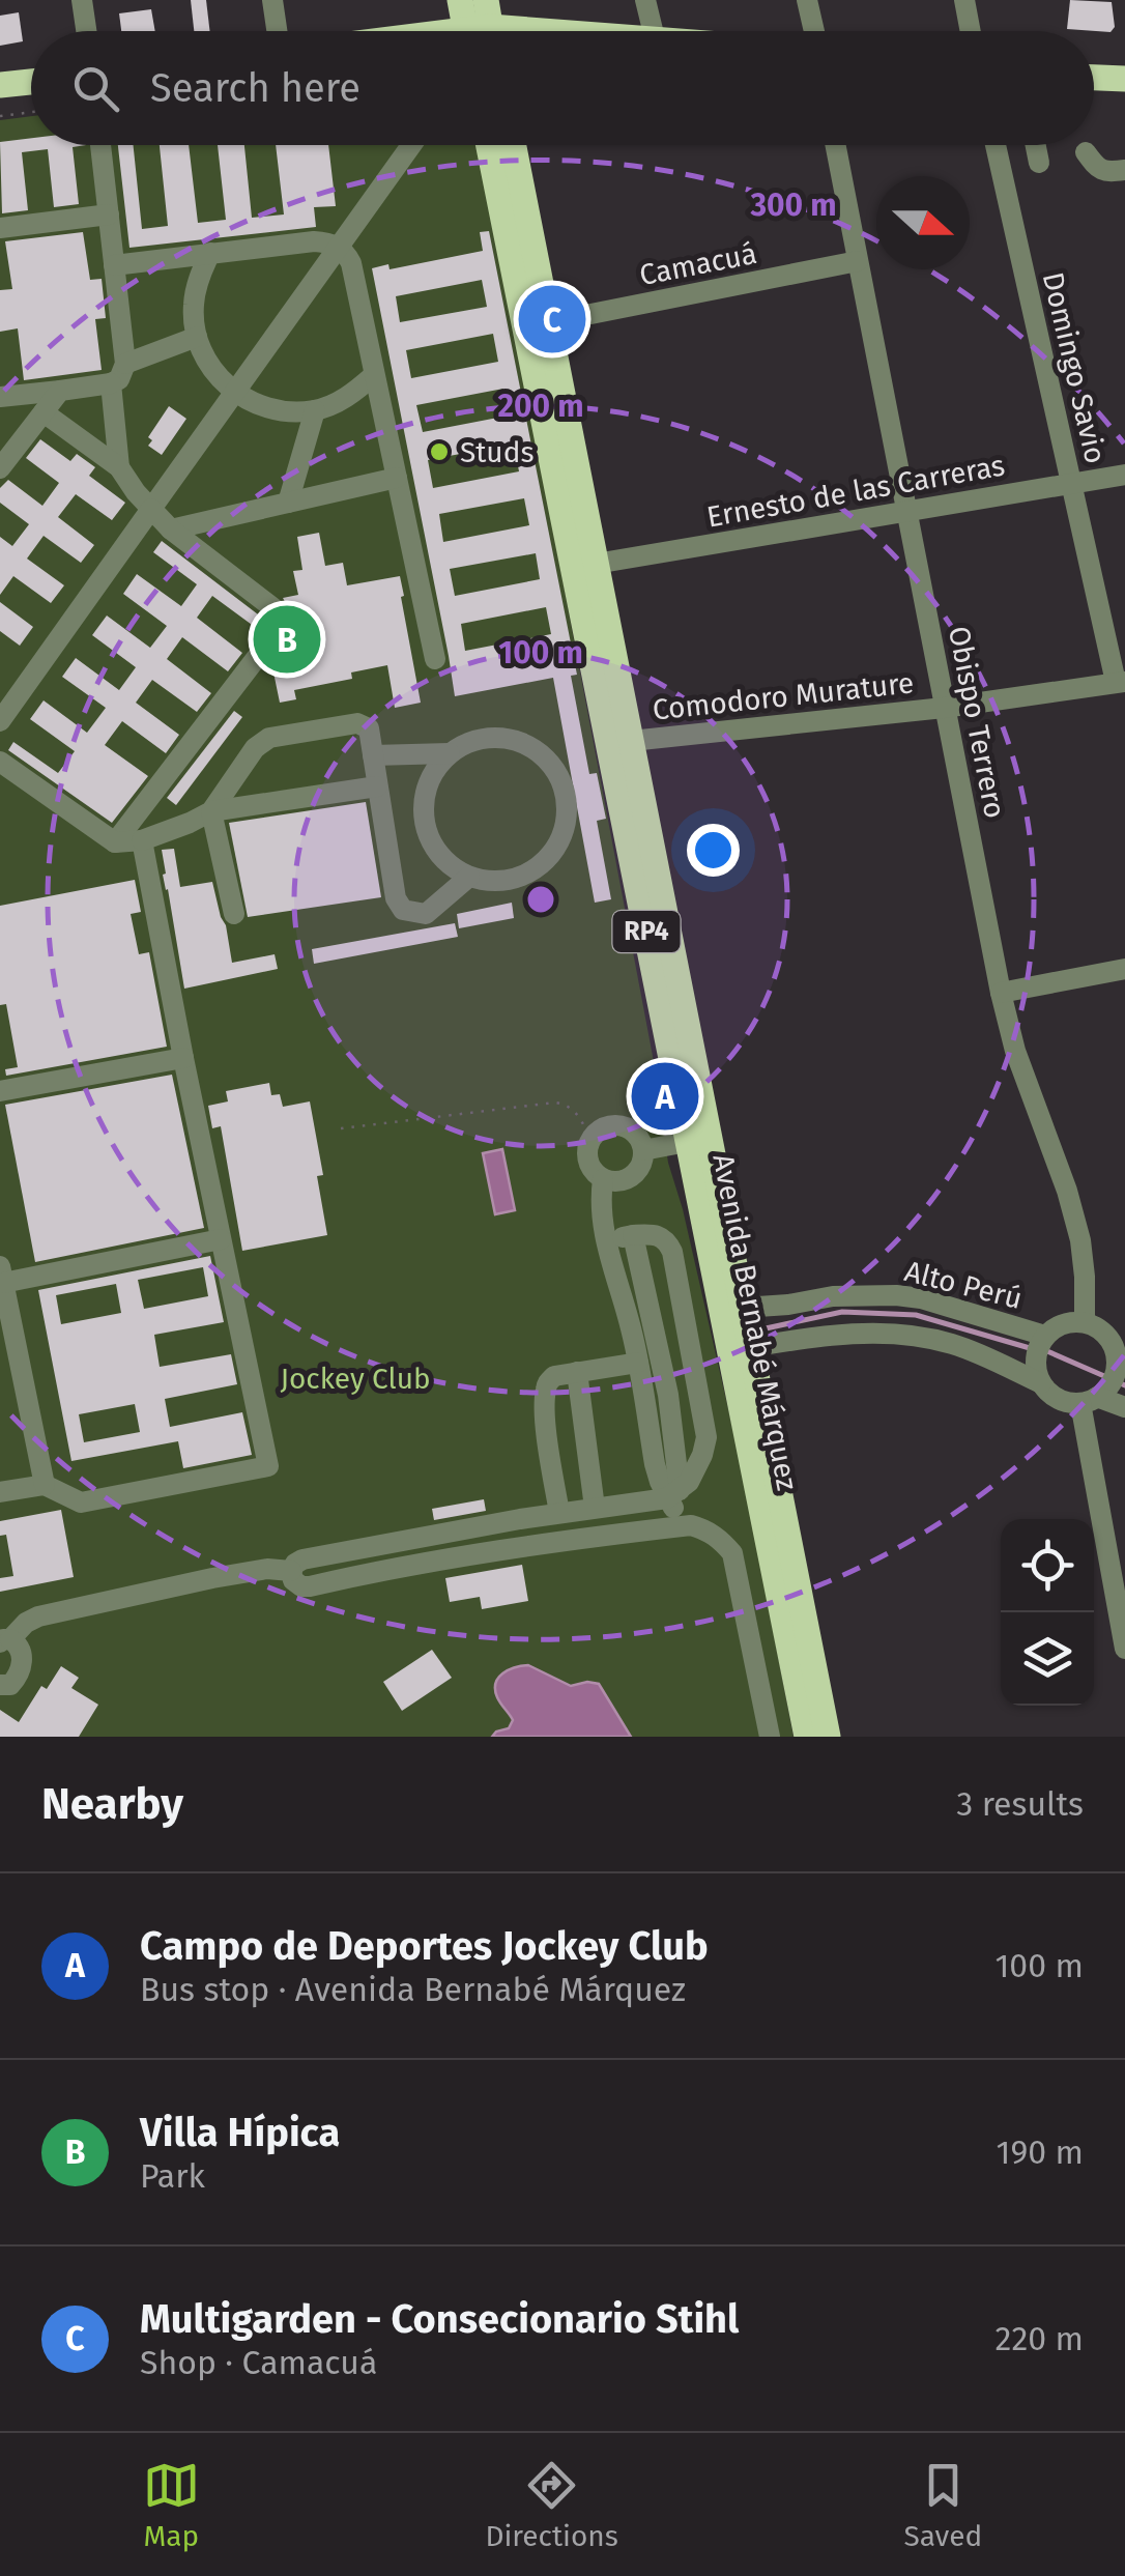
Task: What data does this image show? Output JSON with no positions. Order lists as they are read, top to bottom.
{
  "streets": {
    "main road": ["RP4", "Avenida Bernabé Márquez"],
    "street": [
      "Camacuá",
      "Domingo Savio",
      "Ernesto de las Carreras",
      "Comodoro Murature",
      "Obispo Terrero",
      "Alto Perú"
    ]
  },
  "crossings": [
    ["Camacuá", "Obispo Terrero"],
    ["Camacuá", "Avenida Bernabé Márquez"],
    ["Domingo Savio", "Ernesto de las Carreras"],
    ["Domingo Savio", "Comodoro Murature"],
    ["Ernesto de las Carreras", "Obispo Terrero"],
    ["Ernesto de las Carreras", "Avenida Bernabé Márquez"],
    ["Comodoro Murature", "Obispo Terrero"],
    ["Comodoro Murature", "Avenida Bernabé Márquez"],
    ["Obispo Terrero", "Alto Perú"],
    ["Alto Perú", "Avenida Bernabé Márquez"]
  ],
  "parks": ["Jockey Club"],
  "places": ["Studs"],
  "north": "right",
  "page": {
    "search": "Search here",
    "pins": ["C", "B", "A"],
    "heading": ["Nearby", "3 results"],
    "list": [
      {
        "mark": "A",
        "name": "Campo de Deportes Jockey Club",
        "note": "Bus stop · Avenida Bernabé Márquez",
        "value": "100 m"
      },
      {
        "mark": "B",
        "name": "Villa Hípica",
        "note": "Park",
        "value": "190 m"
      },
      {
        "mark": "C",
        "name": "Multigarden - Consecionario Stihl",
        "note": "Shop · Camacuá",
        "value": "220 m"
      }
    ],
    "nav": ["Map", "Directions", "Saved"]
  },
  "rings": ["300 m", "200 m", "100 m"]
}
